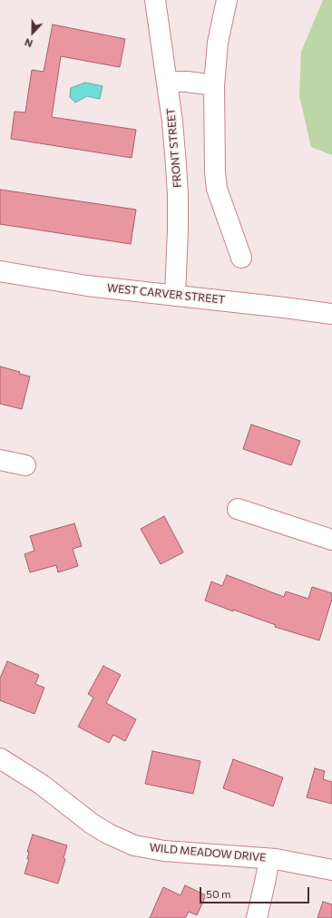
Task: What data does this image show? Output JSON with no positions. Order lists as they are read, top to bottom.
{
  "streets": {
    "street": ["FRONT STREET", "WEST CARVER STREET", "WILD MEADOW DRIVE"]
  },
  "crossings": [
    ["FRONT STREET", "WEST CARVER STREET"]
  ],
  "scale_bar": "50 m",
  "north": "bottom"
}
